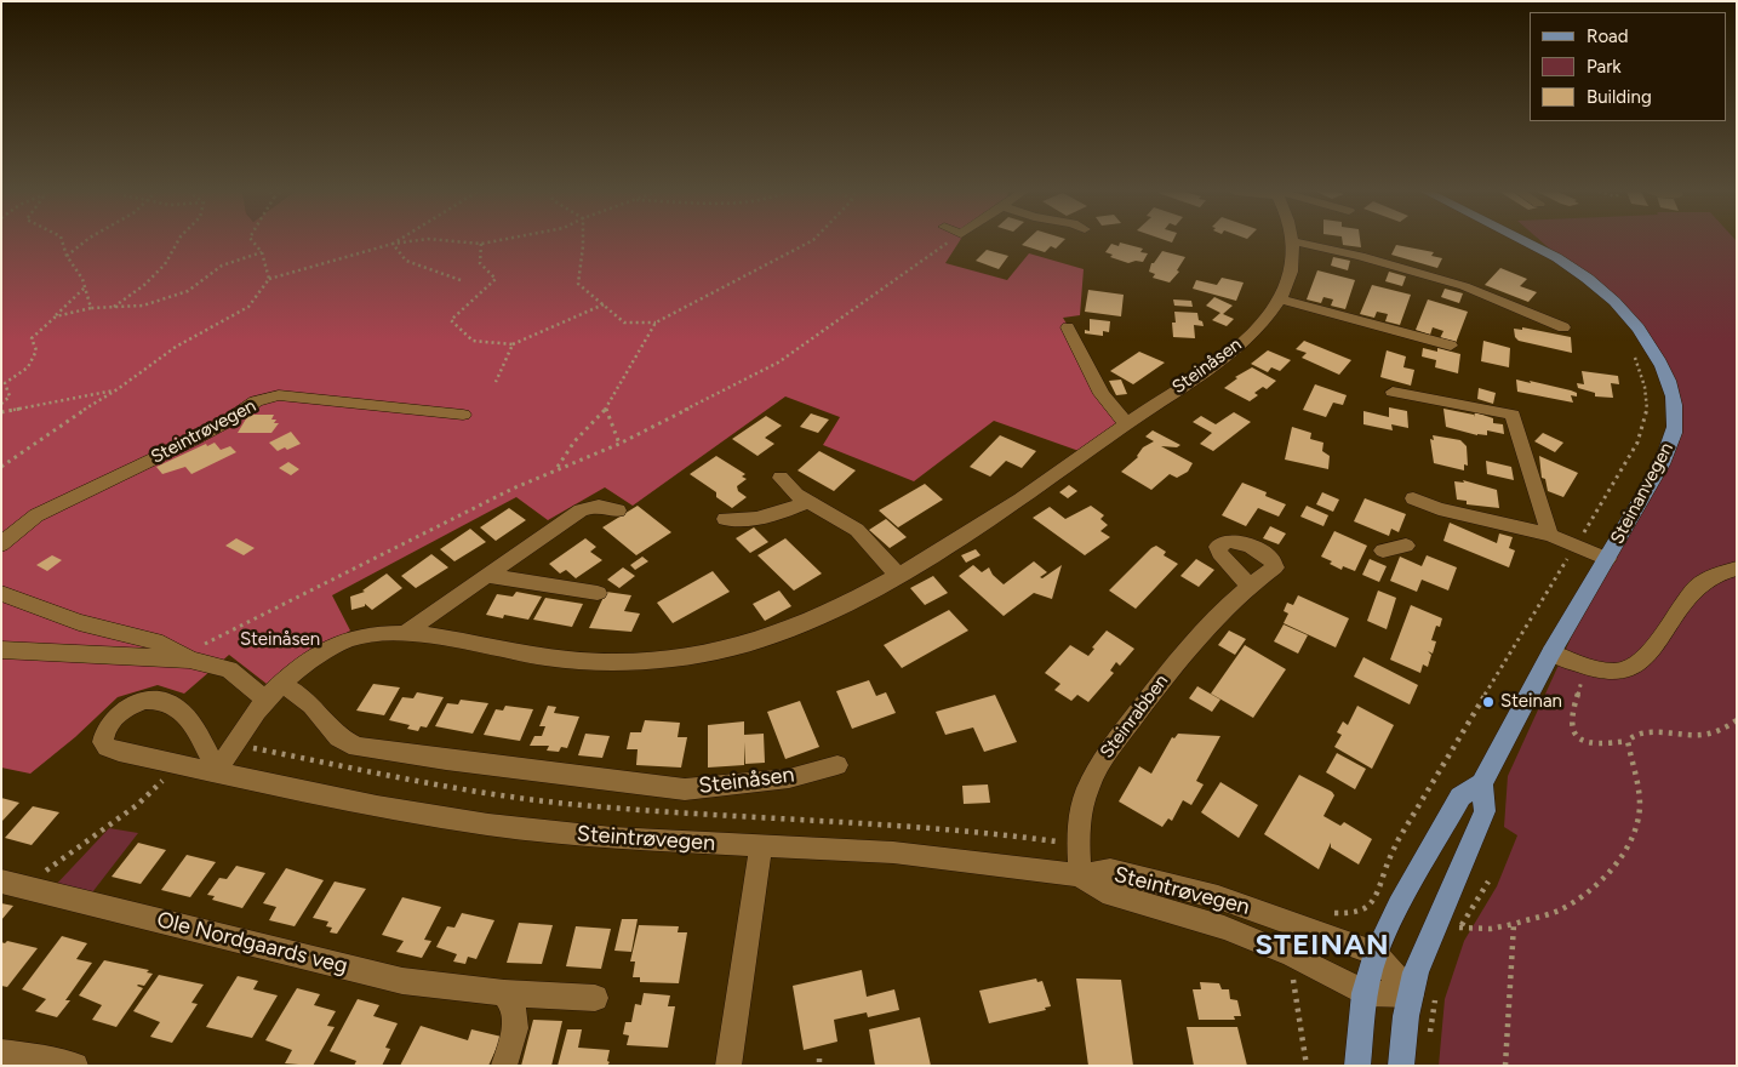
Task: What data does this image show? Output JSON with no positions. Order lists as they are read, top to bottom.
{
  "streets": {
    "main road": ["Steinanvegen"],
    "street": [
      "Steinåsen",
      "Steintrøvegen",
      "Steinrabben",
      "Ole Nordgaards veg"
    ]
  },
  "crossings": [
    ["Steinåsen", "Steintrøvegen"],
    ["Steintrøvegen", "Steinanvegen"],
    ["Steintrøvegen", "Steinrabben"]
  ],
  "districts": ["STEINAN"],
  "parks": ["Steinåsen"],
  "places": ["Steinan"],
  "legend": ["Road", "Park", "Building"]
}
